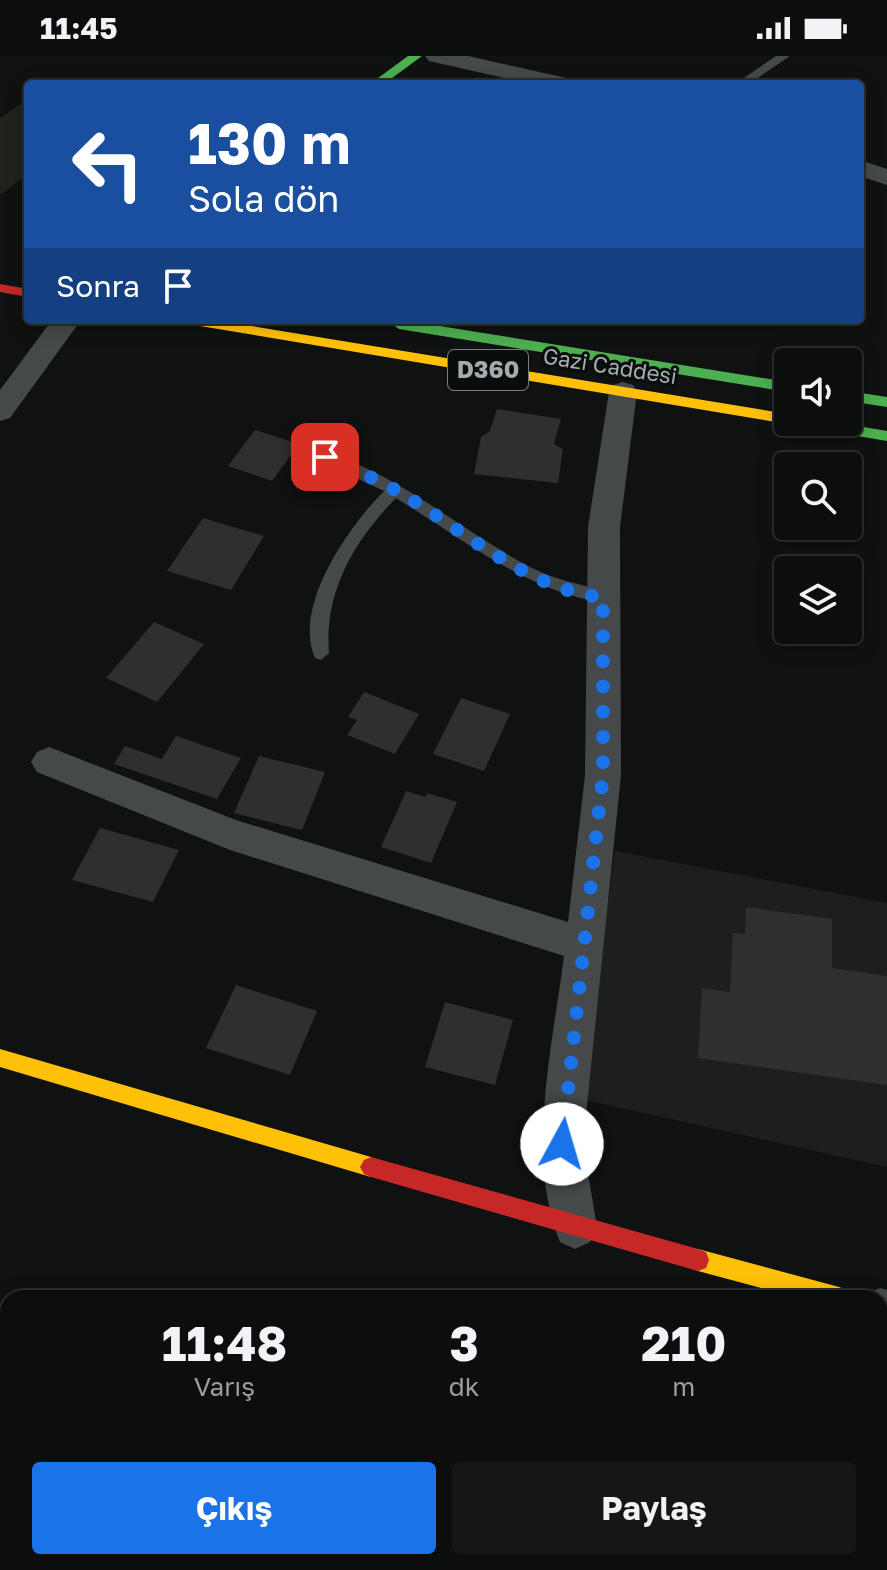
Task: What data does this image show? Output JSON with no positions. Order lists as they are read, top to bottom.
{
  "streets": {
    "main road": ["Gazi Caddesi", "D360"]
  },
  "page": {
    "status": "11:45",
    "turn": ["130 m", "Sola dön"],
    "then": "Sonra",
    "eta": [
      "11:48",
      "Varış",
      "3",
      "dk",
      "210",
      "m"
    ],
    "buttons": ["Çıkış", "Paylaş"]
  }
}
